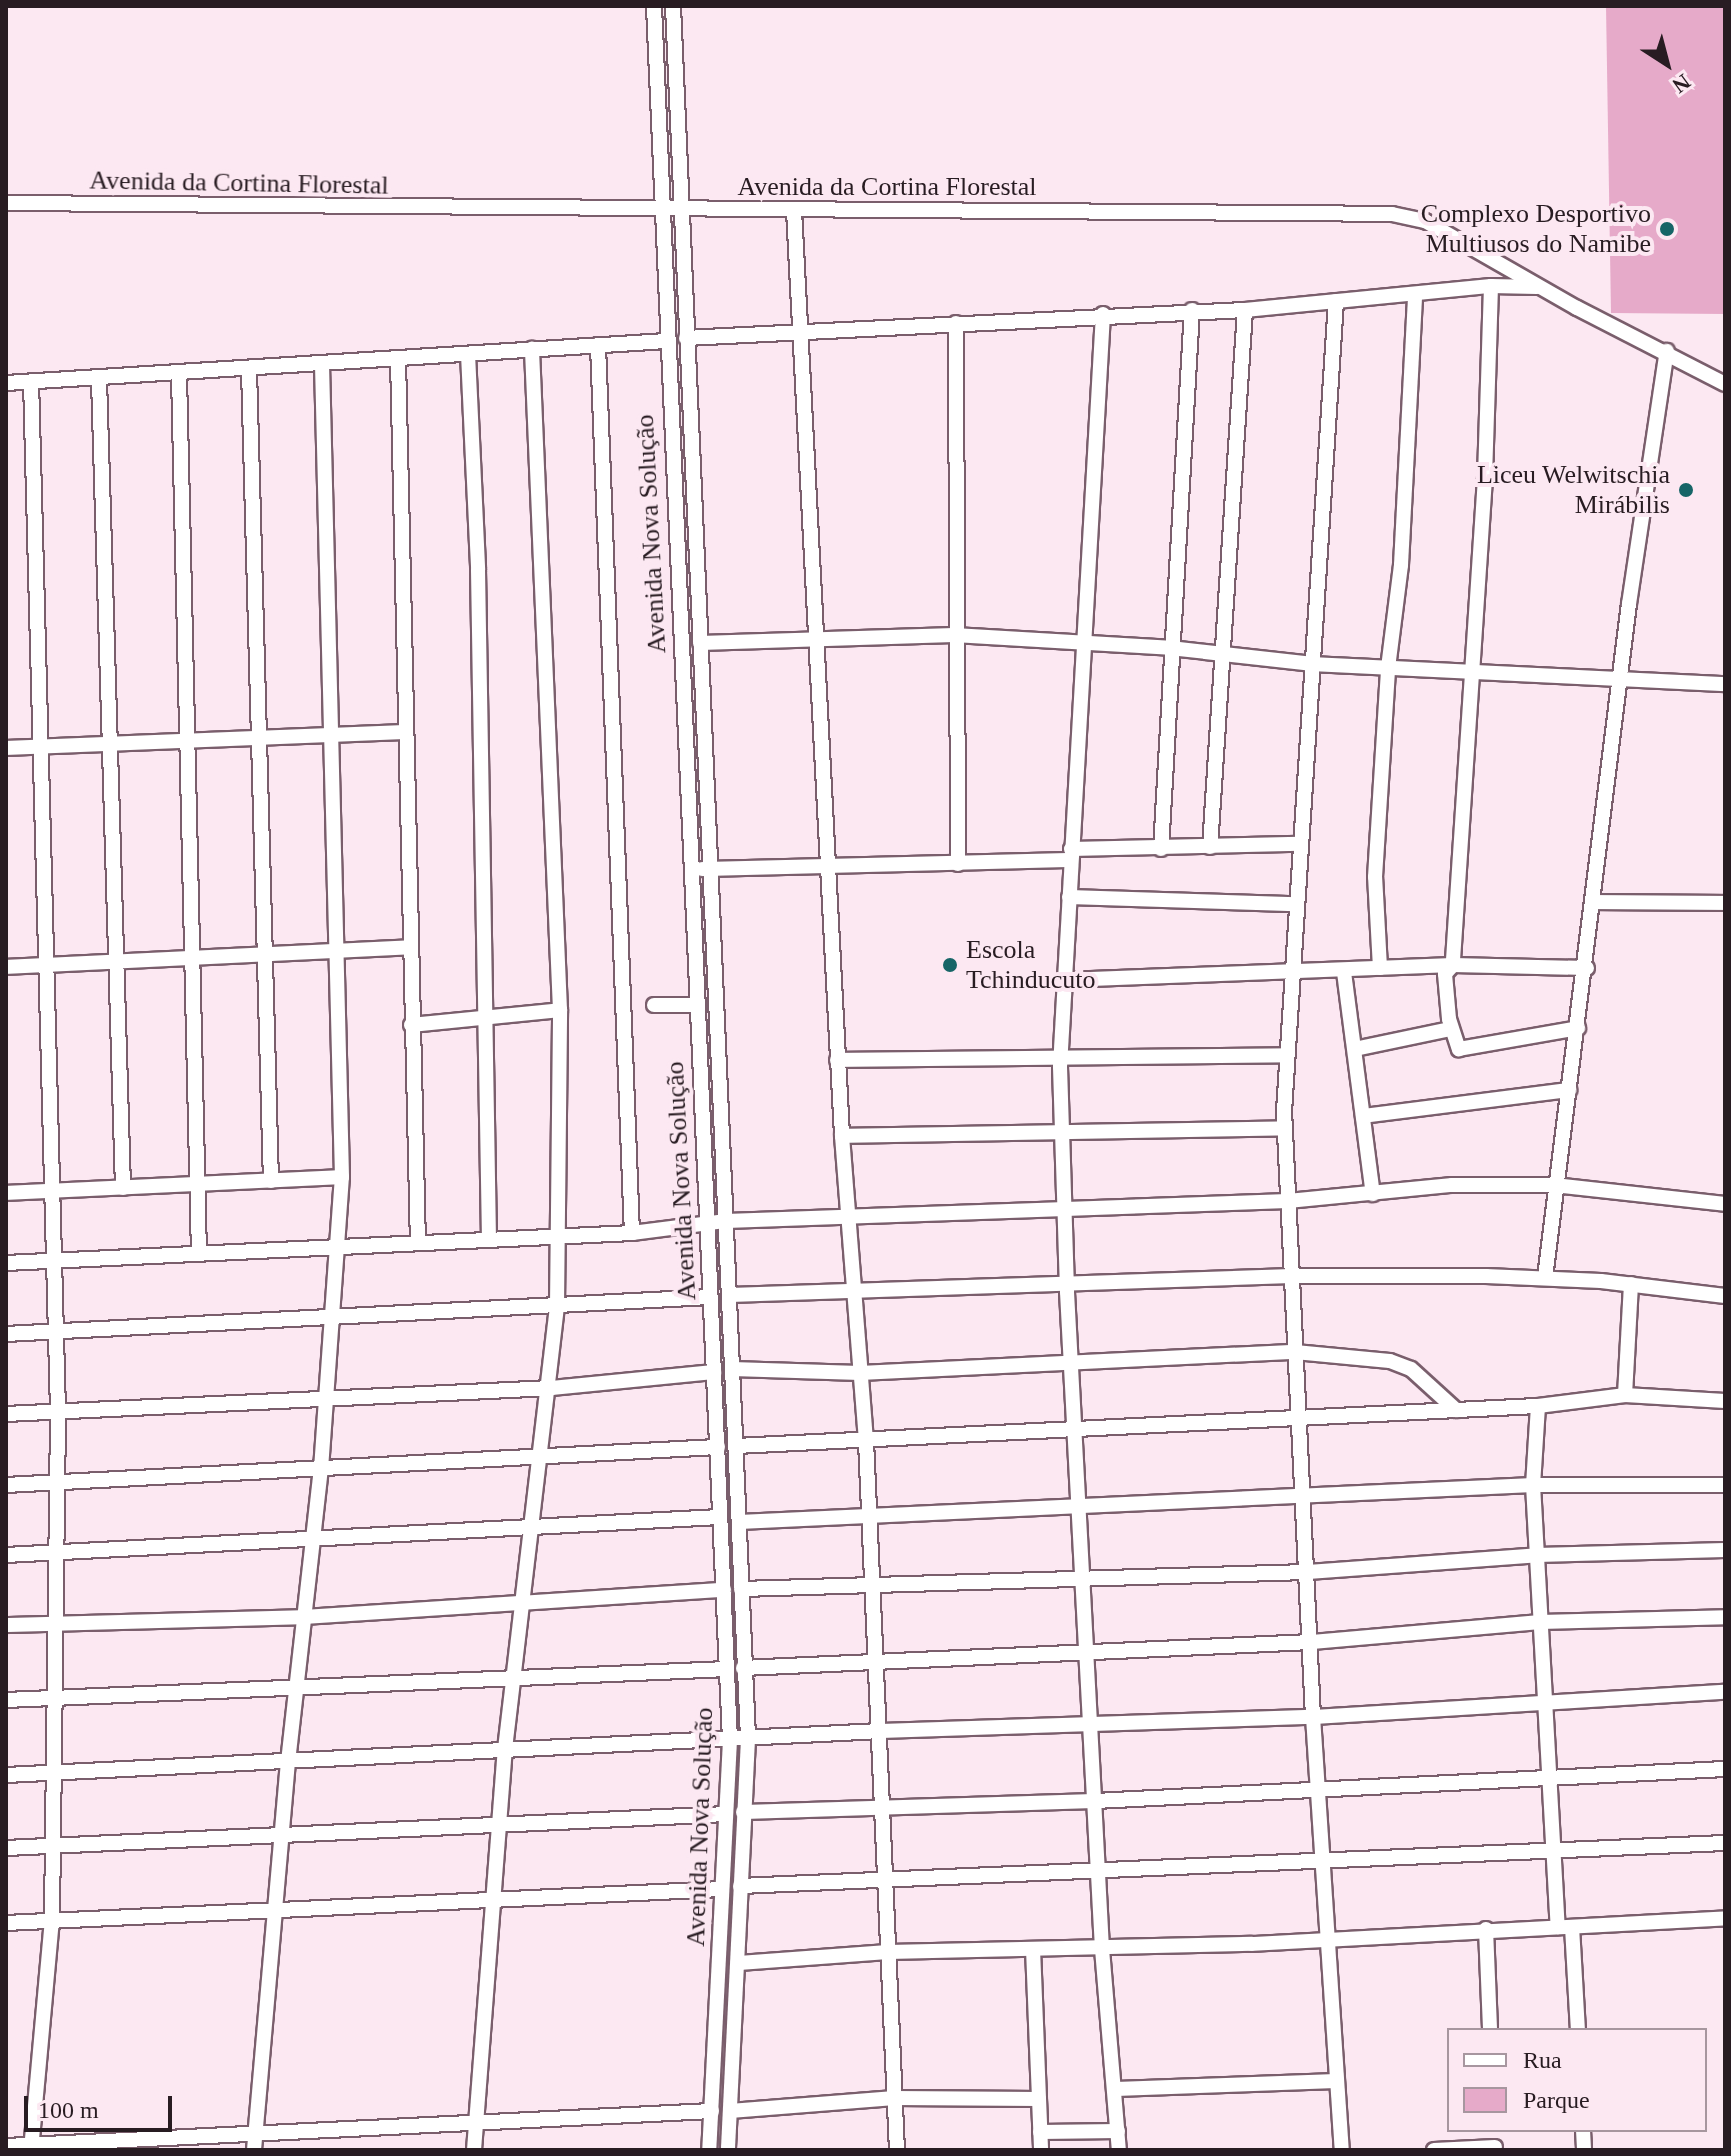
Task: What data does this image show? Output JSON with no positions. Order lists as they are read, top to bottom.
{
  "streets": {
    "street": ["Avenida da Cortina Florestal", "Avenida Nova Solução"]
  },
  "crossings": [
    ["Avenida da Cortina Florestal", "Avenida Nova Solução"]
  ],
  "places": ["Complexo Desportivo Multiusos do Namibe", "Liceu Welwitschia Mirábilis", "Escola Tchinducuto"],
  "legend": ["Rua", "Parque"],
  "scale_bar": "100 m",
  "north": "bottom right"
}
